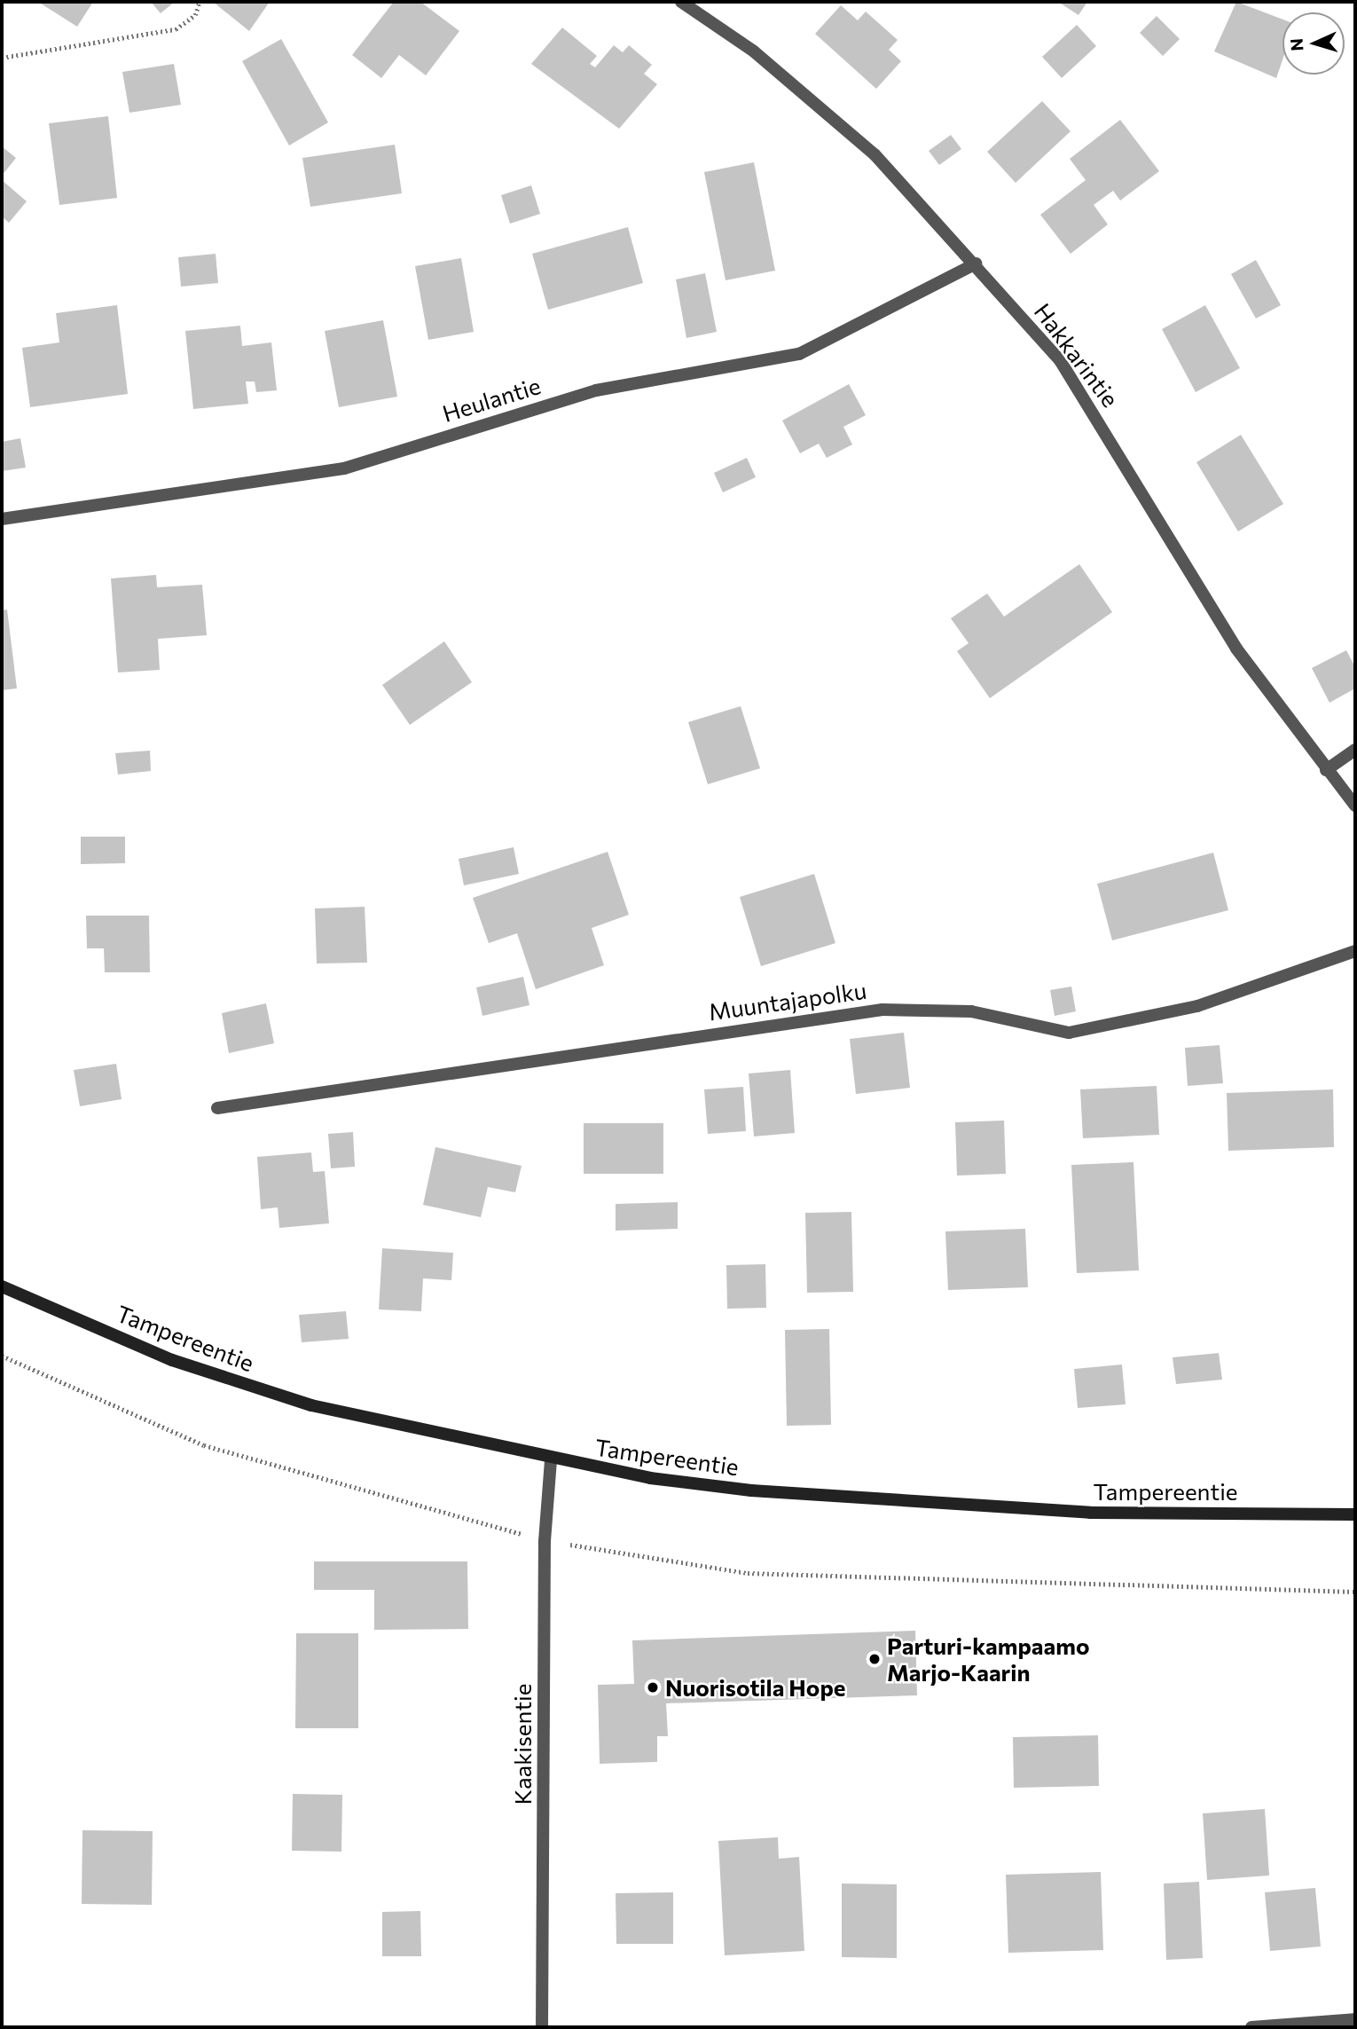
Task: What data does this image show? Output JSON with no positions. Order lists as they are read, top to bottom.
{
  "streets": {
    "main road": ["Tampereentie"],
    "street": [
      "Hakkarintie",
      "Heulantie",
      "Muuntajapolku",
      "Kaakisentie"
    ]
  },
  "crossings": [
    ["Hakkarintie", "Heulantie"],
    ["Tampereentie", "Kaakisentie"]
  ],
  "places": ["Parturi-kampaamo Marjo-Kaarin", "Nuorisotila Hope"],
  "north": "left"
}
